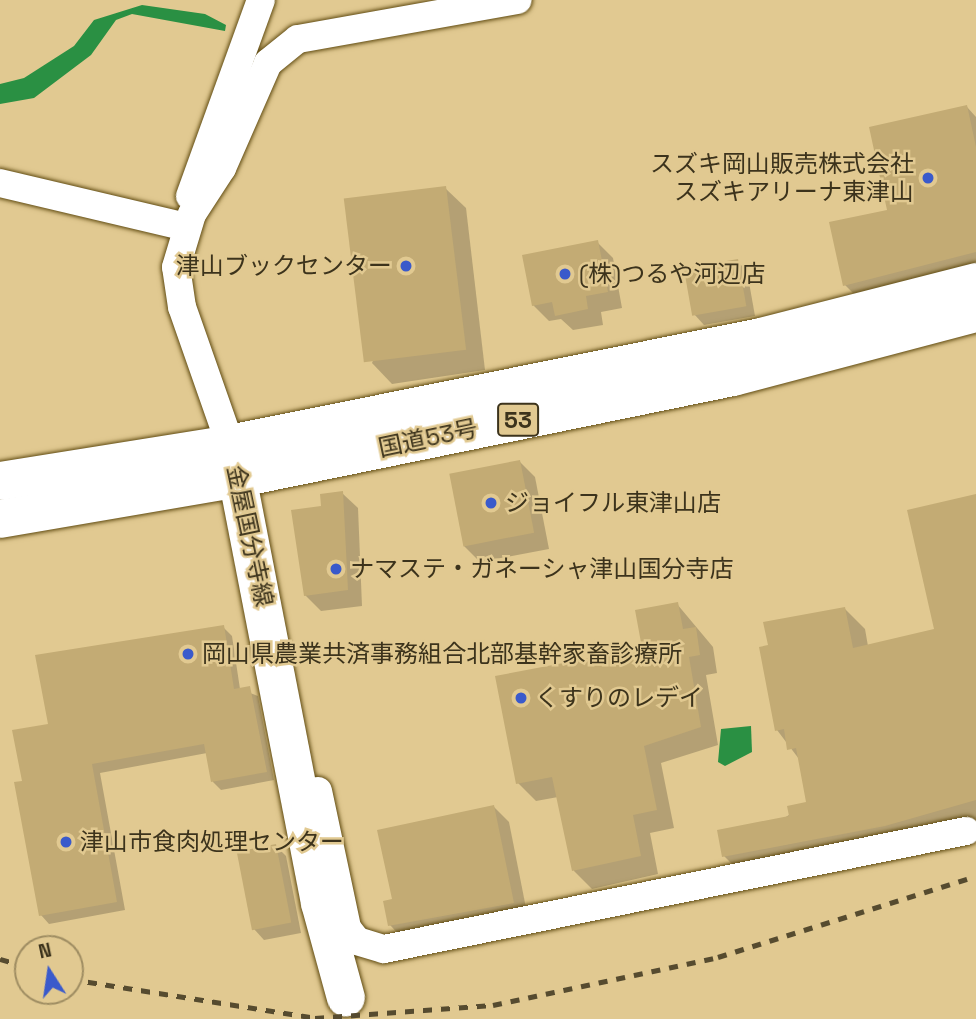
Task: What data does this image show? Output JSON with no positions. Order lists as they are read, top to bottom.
{
  "streets": {
    "main road": ["53", "国道53号", "金屋国分寺線"]
  },
  "crossings": [
    ["国道53号", "金屋国分寺線"]
  ],
  "places": [
    "スズキ岡山販売株式会社 スズキアリーナ東津山",
    "津山ブックセンター",
    "(株)つるや河辺店",
    "ジョイフル東津山店",
    "ナマステ・ガネーシャ津山国分寺店",
    "岡山県農業共済事務組合北部基幹家畜診療所",
    "くすりのレデイ",
    "津山市食肉処理センター"
  ],
  "north": "top"
}
